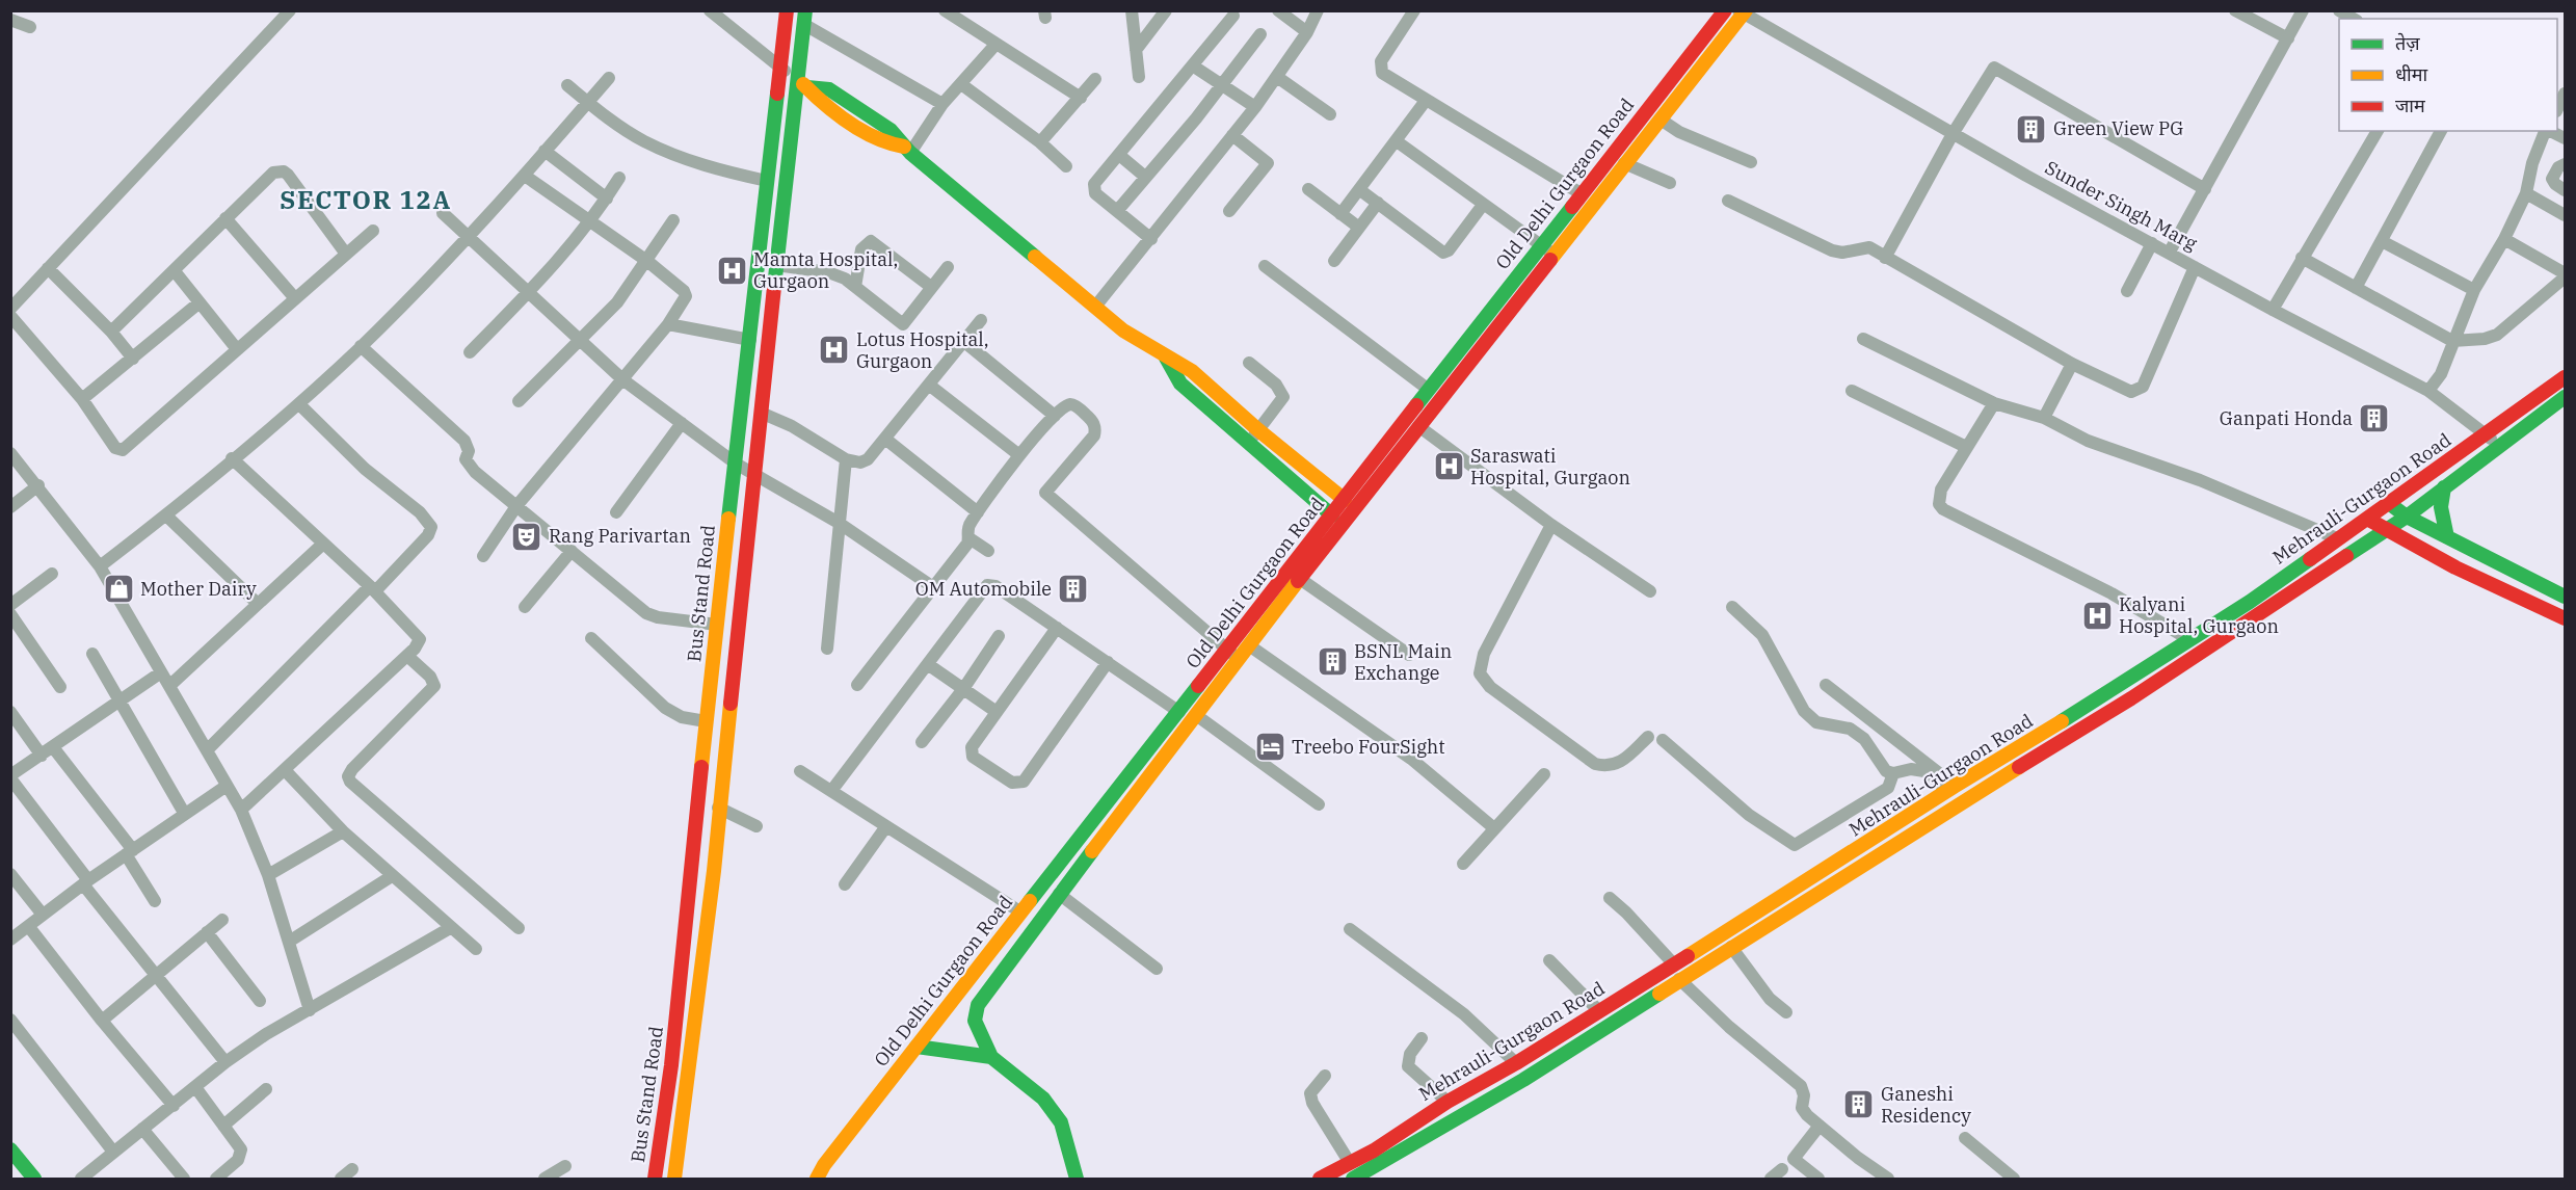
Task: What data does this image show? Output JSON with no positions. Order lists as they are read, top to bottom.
{
  "streets": {
    "main road": ["Old Delhi Gurgaon Road", "Mehrauli-Gurgaon Road", "Bus Stand Road"],
    "street": ["Sunder Singh Marg"]
  },
  "crossings": [
    ["Old Delhi Gurgaon Road", "Sunder Singh Marg"],
    ["Sunder Singh Marg", "Mehrauli-Gurgaon Road"]
  ],
  "districts": ["SECTOR 12A"],
  "places": {
    "building": [
      "Green View PG",
      "Ganpati Honda",
      "OM Automobile",
      "BSNL Main Exchange",
      "Ganeshi Residency"
    ],
    "hospital": [
      "Mamta Hospital, Gurgaon",
      "Lotus Hospital, Gurgaon",
      "Saraswati Hospital, Gurgaon",
      "Kalyani Hospital, Gurgaon"
    ],
    "theatre": ["Rang Parivartan"],
    "shop": ["Mother Dairy"],
    "hotel": ["Treebo FourSight"]
  },
  "legend": ["तेज़", "धीमा", "जाम"]
}
